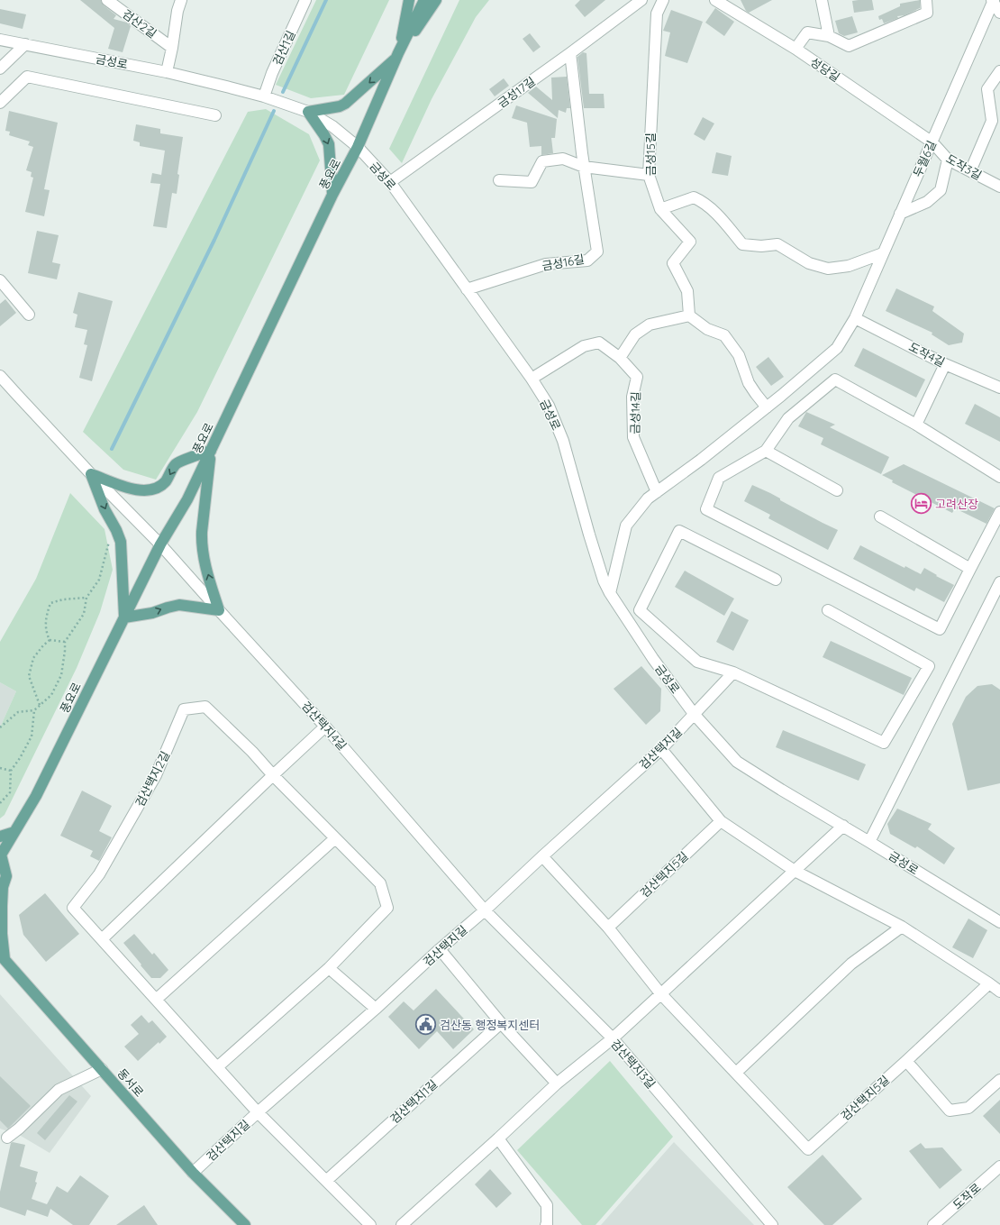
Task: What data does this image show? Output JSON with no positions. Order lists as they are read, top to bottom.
{
  "streets": {
    "main road": ["풍요로", "동서로"],
    "street": [
      "검산2길",
      "검산1길",
      "금성로",
      "성당길",
      "금성17길",
      "금성15길",
      "두월6길",
      "도작3길",
      "금성16길",
      "도작4길",
      "금성14길",
      "검산택지4길",
      "검산택지길",
      "검산택지2길",
      "검산택지5길",
      "검산택지3길",
      "검산택지1길",
      "도작로"
    ]
  },
  "crossings": [
    ["검산2길", "금성로"],
    ["검산1길", "금성로"],
    ["금성로", "금성17길"],
    ["금성로", "풍요로"],
    ["금성로", "금성16길"],
    ["금성로", "검산택지길"],
    ["성당길", "두월6길"],
    ["성당길", "도작3길"],
    ["금성17길", "금성16길"],
    ["두월6길", "도작3길"],
    ["두월6길", "도작4길"],
    ["풍요로", "검산택지4길"],
    ["검산택지4길", "검산택지길"],
    ["검산택지4길", "검산택지3길"],
    ["검산택지길", "검산택지2길"],
    ["검산택지길", "검산택지5길"],
    ["검산택지길", "검산택지3길"],
    ["검산택지길", "동서로"]
  ],
  "places": {
    "hotel": ["고려산장"],
    "public building": ["검산동 행정복지센터"]
  }
}
